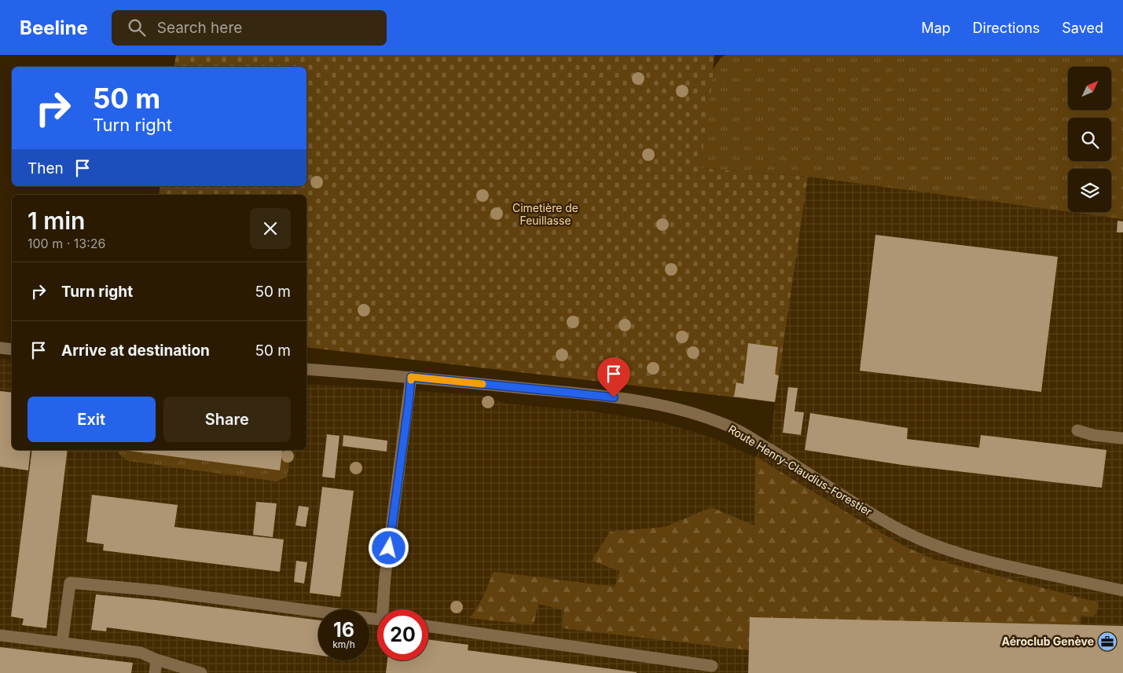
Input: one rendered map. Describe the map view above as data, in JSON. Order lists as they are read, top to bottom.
{
  "streets": {
    "street": ["Route Henry-Claudius-Forestier"]
  },
  "parks": ["Cimetière de Feuillasse"],
  "places": {
    "office": ["Aéroclub Genève"]
  },
  "north": "top right",
  "page": {
    "header": "Beeline",
    "search": "Search here",
    "nav": ["Map", "Directions", "Saved"],
    "turn": ["50 m", "Turn right"],
    "then": "Then",
    "heading": ["1 min", "100 m · 13:26"],
    "list": [
      {
        "name": "Turn right",
        "value": "50 m"
      },
      {
        "name": "Arrive at destination",
        "value": "50 m"
      }
    ],
    "buttons": ["Exit", "Share"],
    "speed": "16 km/h",
    "limit": "20"
  }
}
